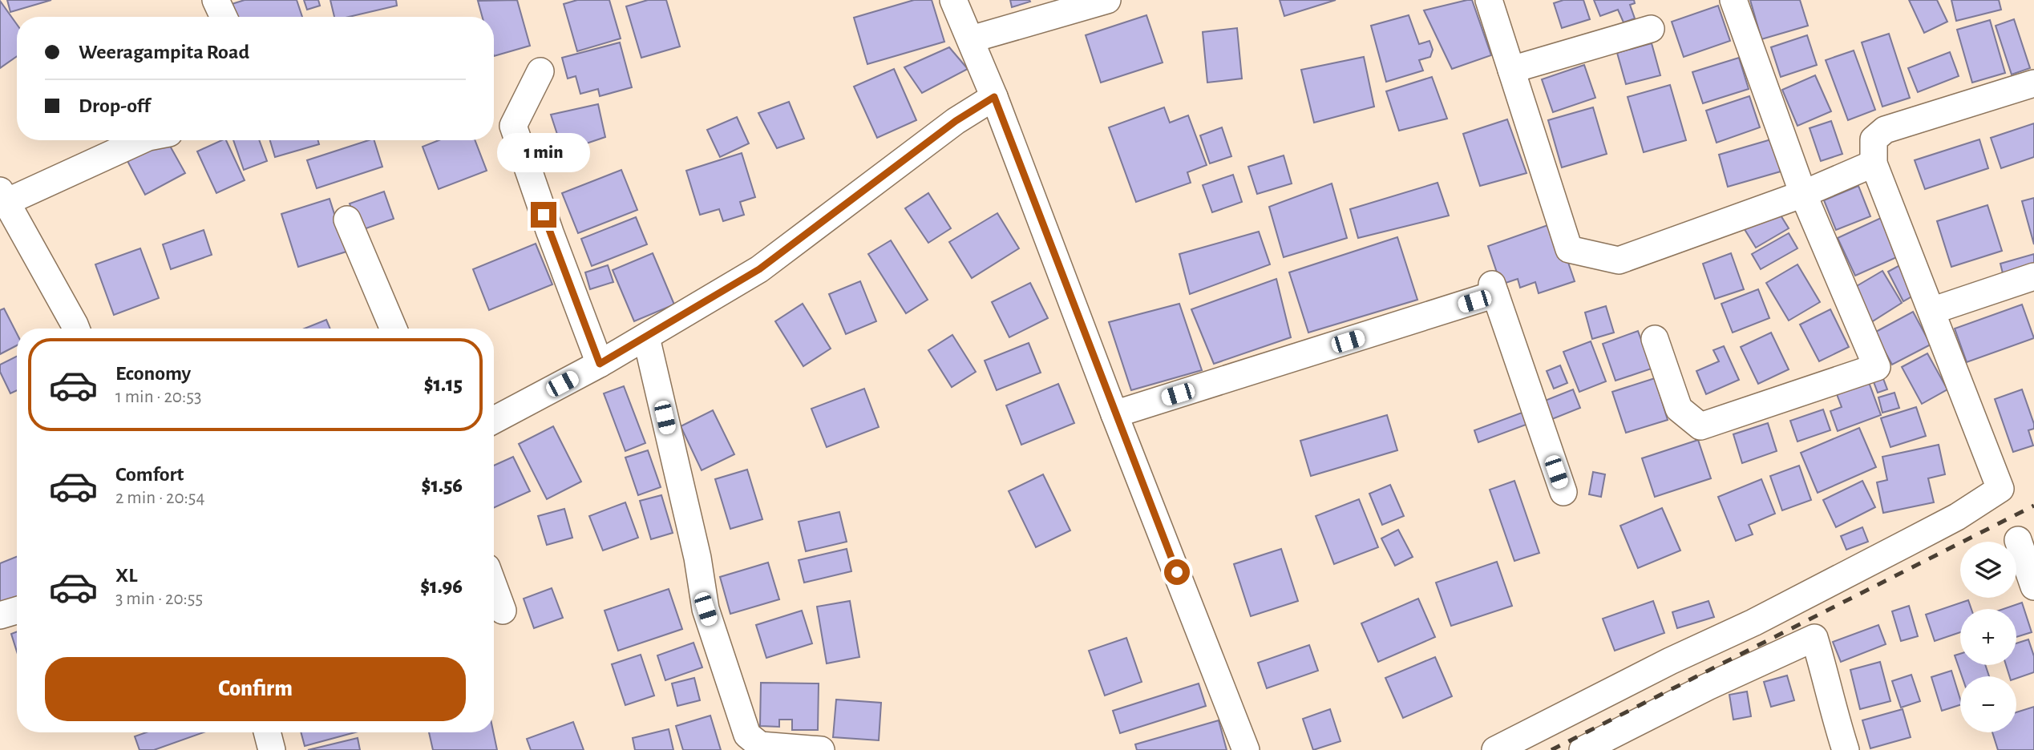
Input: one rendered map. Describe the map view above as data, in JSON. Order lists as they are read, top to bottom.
{
  "page": {
    "banner": ["Weeragampita Road", "Drop-off"],
    "bubble": "1 min",
    "list": [
      {
        "name": "Economy",
        "note": "1 min · 20:53",
        "value": "$1.15"
      },
      {
        "name": "Comfort",
        "note": "2 min · 20:54",
        "value": "$1.56"
      },
      {
        "name": "XL",
        "note": "3 min · 20:55",
        "value": "$1.96"
      }
    ],
    "map_buttons": ["+", "−"],
    "buttons": "Confirm"
  }
}
